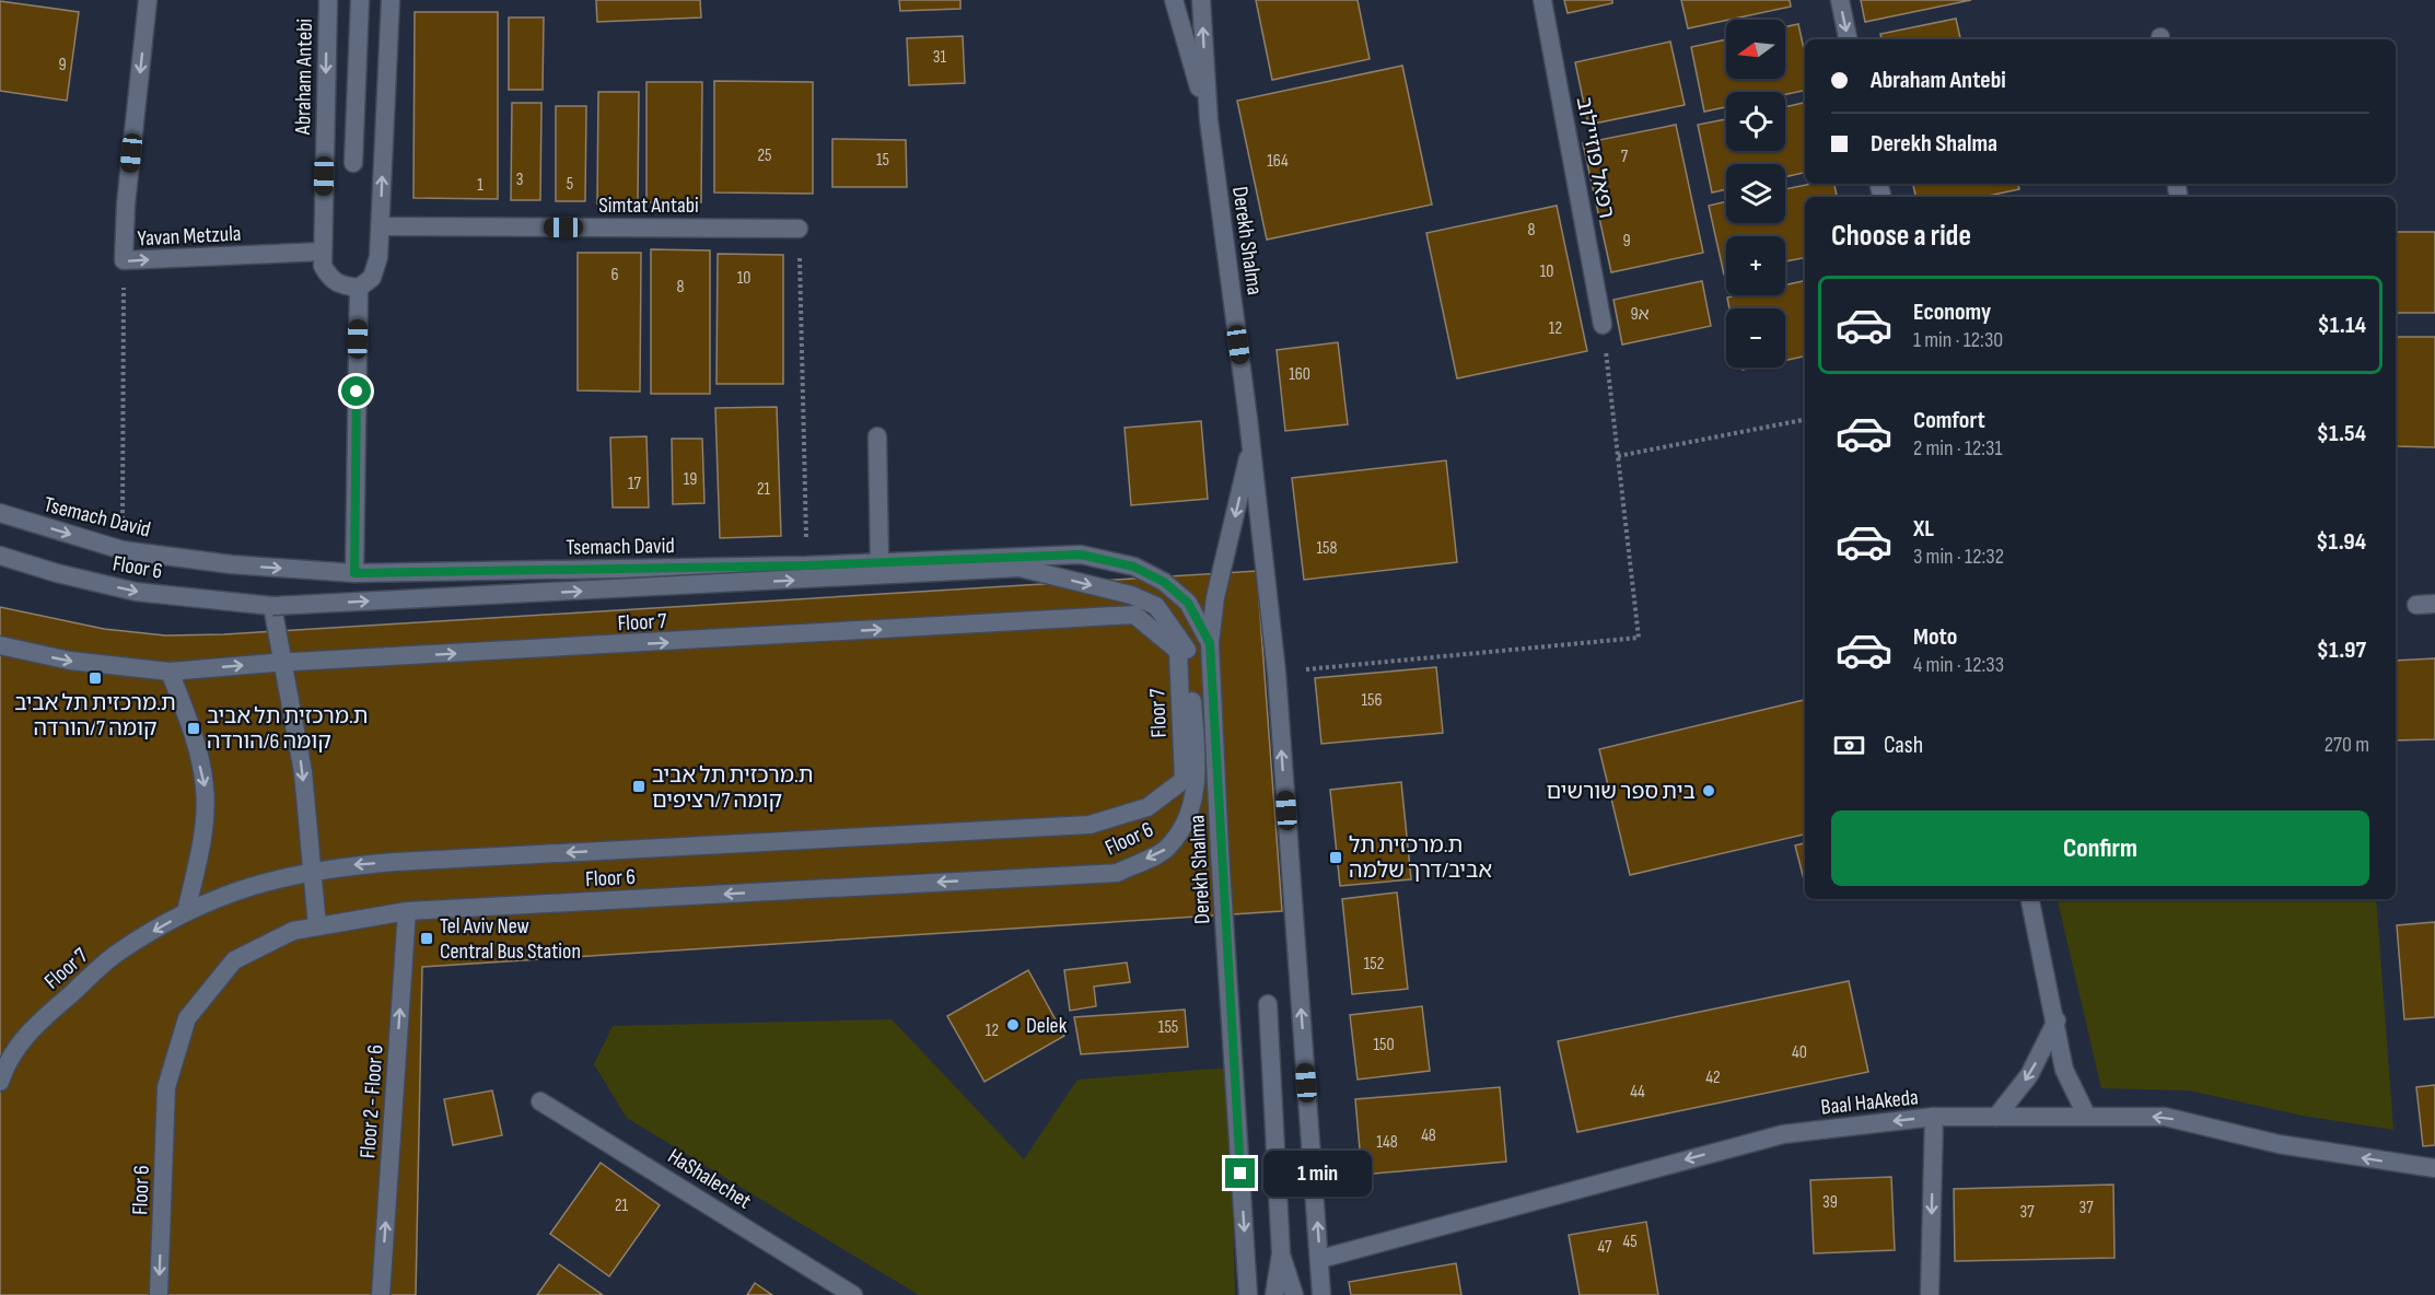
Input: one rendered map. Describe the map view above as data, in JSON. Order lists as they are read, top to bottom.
{
  "streets": {
    "street": [
      "Abraham Antebi",
      "רפאל פוזיילוב",
      "Simtat Antabi",
      "Yavan Metzula",
      "Derekh Shalma",
      "Tsemach David",
      "Floor 6",
      "Floor 7",
      "Floor 2 - Floor 6",
      "Baal HaAkeda",
      "HaShalechet"
    ]
  },
  "crossings": [
    ["Abraham Antebi", "Yavan Metzula"],
    ["Derekh Shalma", "Tsemach David"],
    ["Derekh Shalma", "Baal HaAkeda"],
    ["Floor 6", "Floor 2 - Floor 6"]
  ],
  "one_way": ["Floor 2 - Floor 6", "Baal HaAkeda"],
  "places": {
    "transit": [
      "ת.מרכזית תל אביב קומה 7/הורדה",
      "ת.מרכזית תל אביב קומה 6/הורדה",
      "ת.מרכזית תל אביב קומה 7/רציפים",
      "ת.מרכזית תל אביב/דרך שלמה",
      "Tel Aviv New Central Bus Station"
    ],
    "other": ["בית ספר שורשים", "Delek"]
  },
  "house_numbers": [
    "31",
    "9",
    "25",
    "7",
    "15",
    "164",
    "3",
    "5",
    "1",
    "8",
    "9",
    "10",
    "6",
    "10",
    "8",
    "9א",
    "12",
    "160",
    "19",
    "17",
    "21",
    "158",
    "156",
    "152",
    "155",
    "12",
    "150",
    "40",
    "42",
    "44",
    "48",
    "148",
    "39",
    "21",
    "37",
    "37",
    "45",
    "47"
  ],
  "north": "left",
  "page": {
    "map_buttons": ["+", "−"],
    "banner": ["Abraham Antebi", "Derekh Shalma"],
    "heading": "Choose a ride",
    "list": [
      {
        "name": "Economy",
        "note": "1 min · 12:30",
        "value": "$1.14"
      },
      {
        "name": "Comfort",
        "note": "2 min · 12:31",
        "value": "$1.54"
      },
      {
        "name": "XL",
        "note": "3 min · 12:32",
        "value": "$1.94"
      },
      {
        "name": "Moto",
        "note": "4 min · 12:33",
        "value": "$1.97"
      }
    ],
    "pay": ["Cash", "270 m"],
    "buttons": "Confirm",
    "bubble": "1 min"
  }
}
